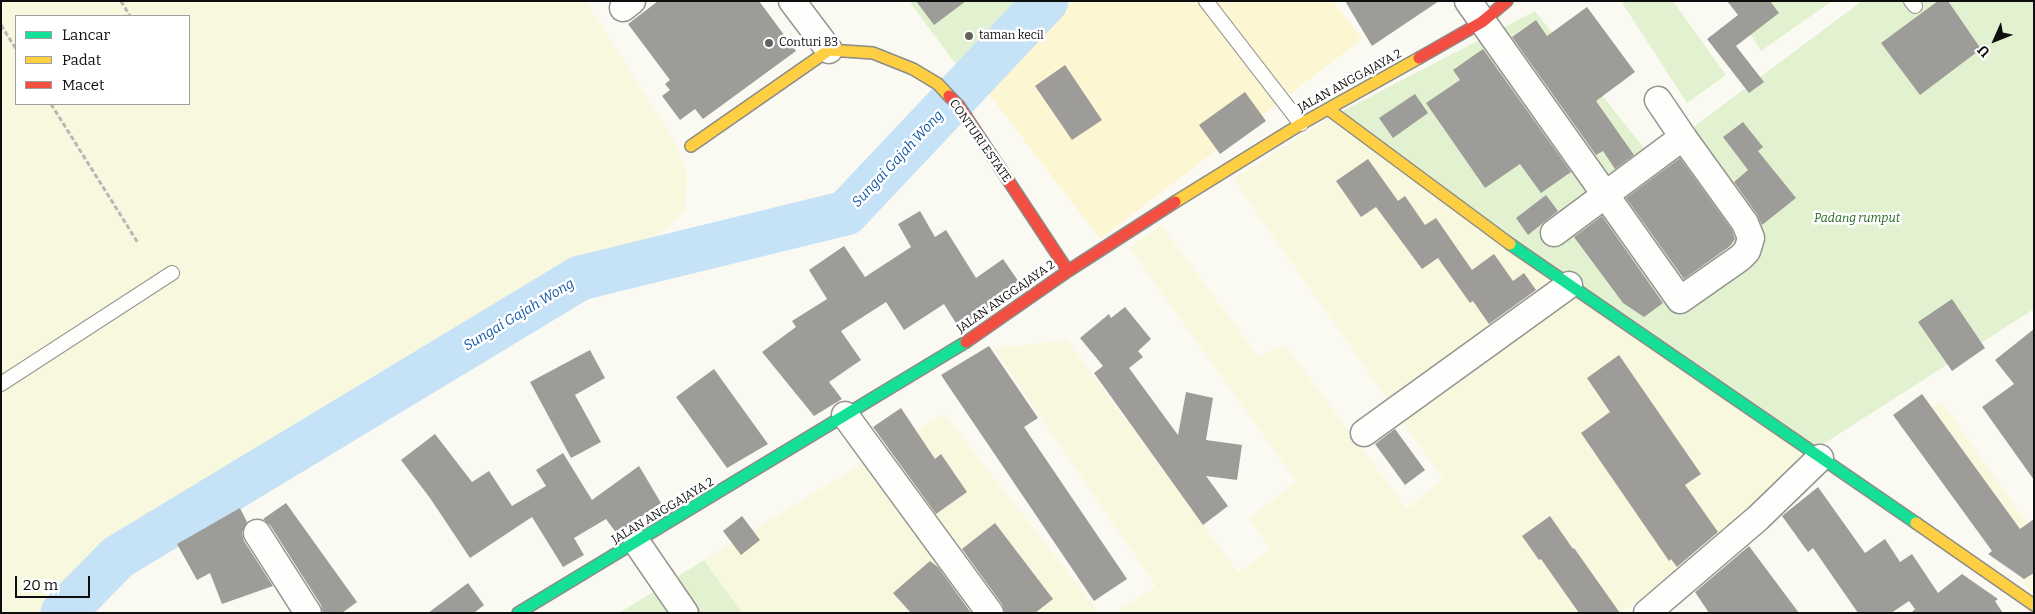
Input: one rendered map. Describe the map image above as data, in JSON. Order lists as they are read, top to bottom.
{
  "streets": {
    "street": ["JALAN ANGGAJAYA 2", "CONTURI ESTATE"]
  },
  "crossings": [
    ["JALAN ANGGAJAYA 2", "CONTURI ESTATE"]
  ],
  "water": ["Sungai Gajah Wong"],
  "parks": ["Padang rumput"],
  "places": ["taman kecil", "Conturi B3"],
  "legend": ["Lancar", "Padat", "Macet"],
  "scale_bar": "20 m",
  "north": "bottom left"
}
